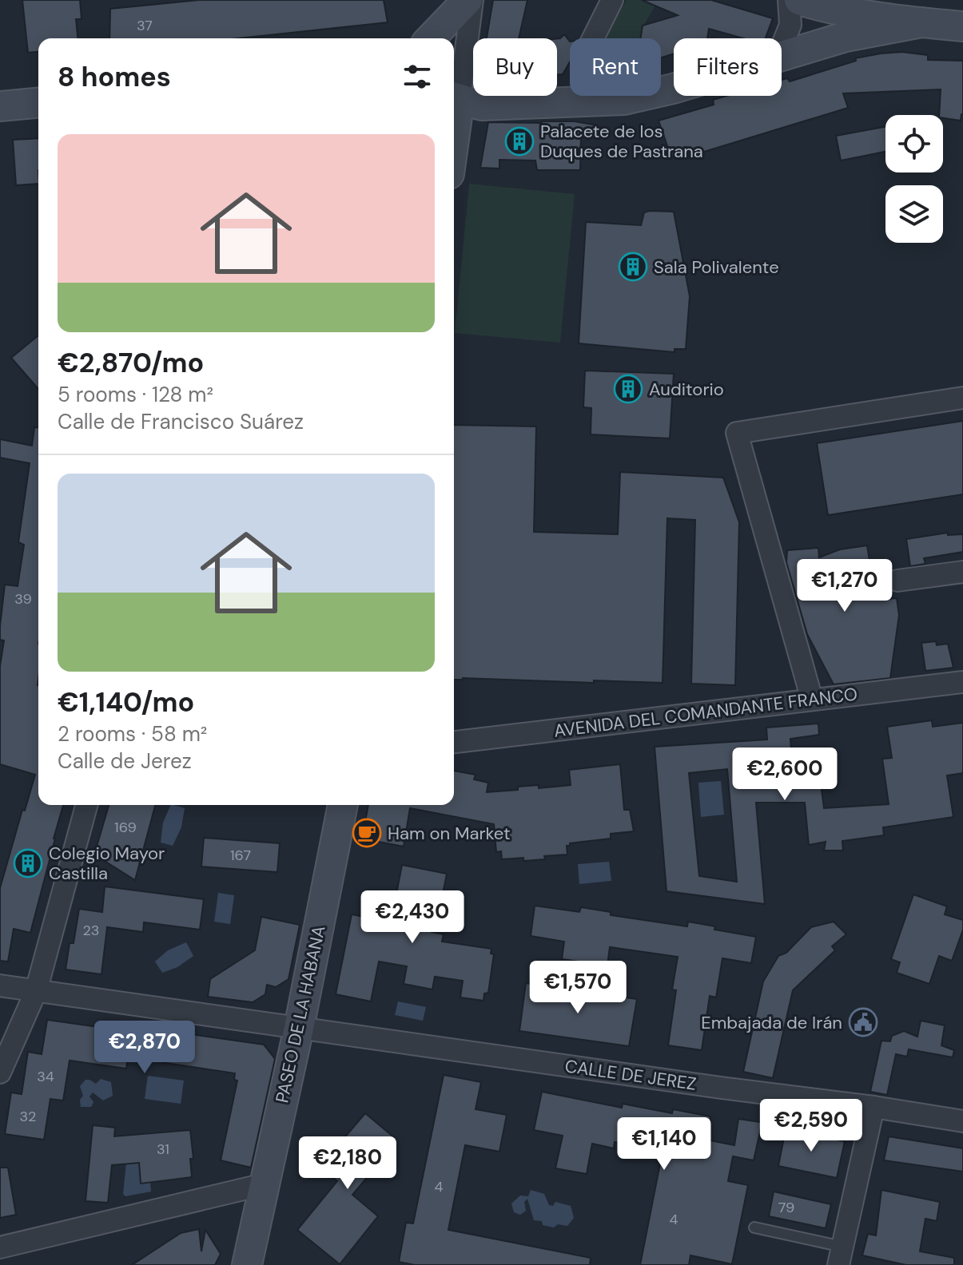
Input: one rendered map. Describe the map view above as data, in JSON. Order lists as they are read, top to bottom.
{
  "streets": {
    "main road": ["PASEO DE LA HABANA"],
    "street": ["AVENIDA DEL COMANDANTE FRANCO", "CALLE DE JEREZ"]
  },
  "crossings": [
    ["PASEO DE LA HABANA", "CALLE DE JEREZ"]
  ],
  "places": {
    "building": [
      "Palacete de los Duques de Pastrana",
      "Sala Polivalente",
      "Auditorio",
      "Colegio Mayor Castilla"
    ],
    "cafe": ["Ham on Market"],
    "public building": ["Embajada de Irán"]
  },
  "house_numbers": [
    "37",
    "39",
    "169",
    "167",
    "23",
    "34",
    "32",
    "31",
    "4",
    "79",
    "4"
  ],
  "page": {
    "chip": ["Buy", "Rent", "Filters"],
    "heading": "8 homes",
    "list": [
      {
        "name": "€2,870/mo",
        "note": "5 rooms · 128 m² · Calle de Francisco Suárez"
      },
      {
        "name": "€1,140/mo",
        "note": "2 rooms · 58 m² · Calle de Jerez"
      }
    ],
    "price": [
      "€1,270",
      "€2,600",
      "€2,430",
      "€1,570",
      "€2,870",
      "€2,590",
      "€1,140",
      "€2,180"
    ]
  }
}
